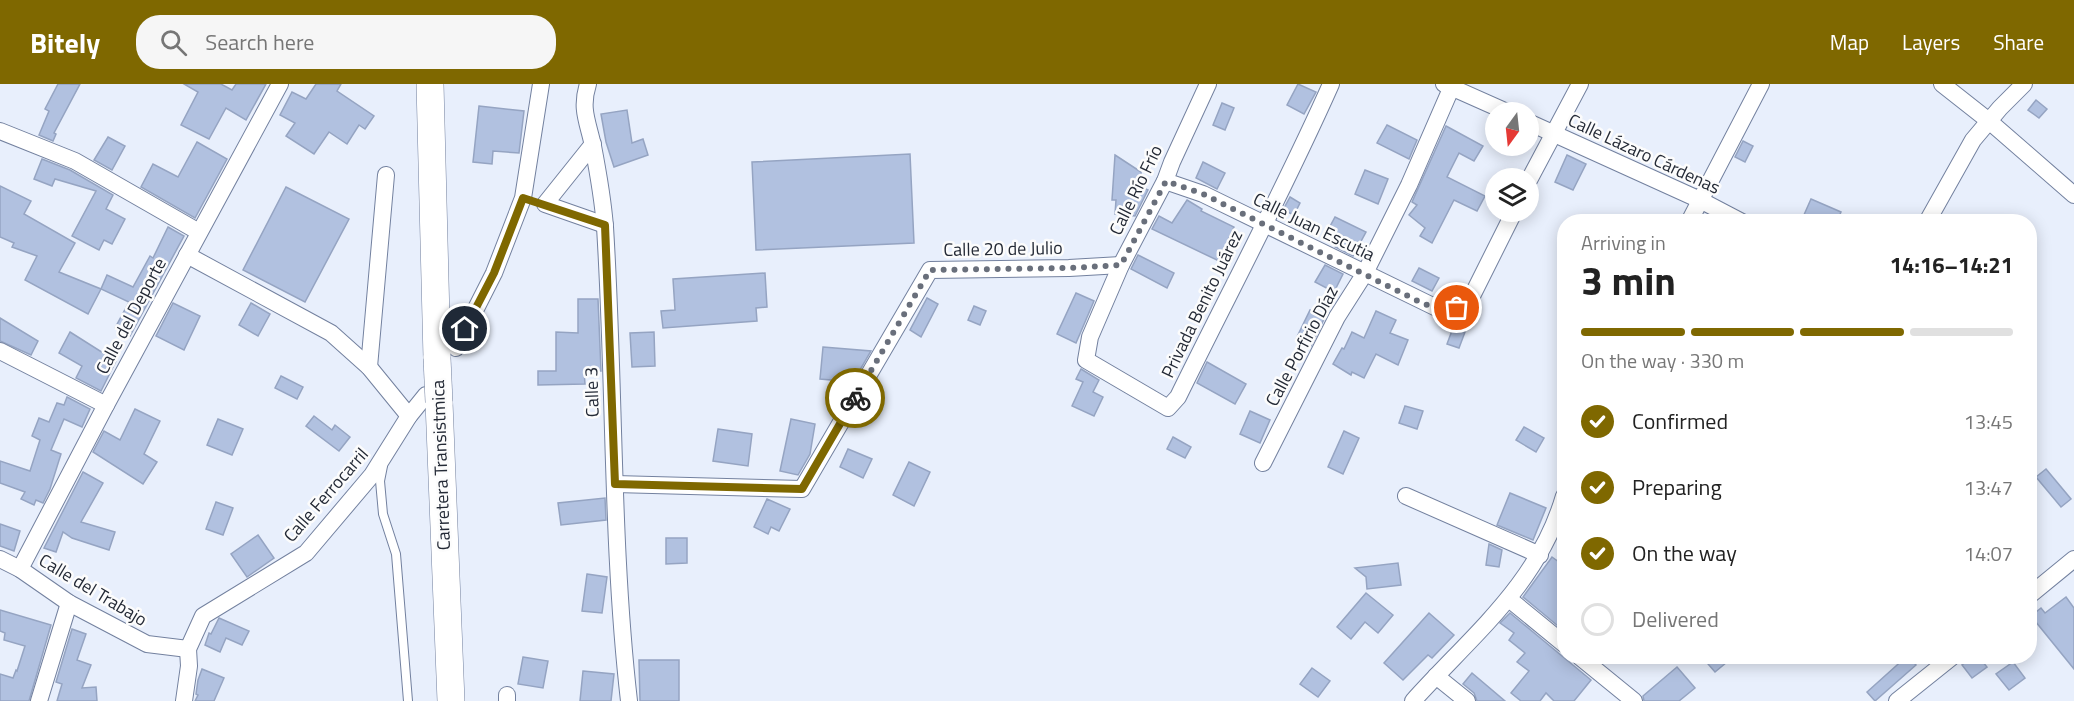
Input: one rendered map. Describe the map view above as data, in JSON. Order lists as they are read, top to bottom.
{
  "streets": {
    "main road": ["Carretera Transistmica"],
    "street": [
      "Calle Lázaro Cárdenas",
      "Calle Río Frío",
      "Calle Juan Escutia",
      "Calle 20 de Julio",
      "Privada Benito Juárez",
      "Calle del Deporte",
      "Calle Porfirio Díaz",
      "Calle 3",
      "Calle Ferrocarril",
      "Calle del Trabajo"
    ]
  },
  "crossings": [
    ["Calle Río Frío", "Calle Juan Escutia"],
    ["Calle Río Frío", "Calle 20 de Julio"],
    ["Calle Río Frío", "Privada Benito Juárez"],
    ["Calle Juan Escutia", "Privada Benito Juárez"],
    ["Calle Juan Escutia", "Calle Porfirio Díaz"],
    ["Calle 20 de Julio", "Calle 3"],
    ["Calle del Deporte", "Calle del Trabajo"],
    ["Carretera Transistmica", "Calle Ferrocarril"],
    ["Calle Ferrocarril", "Calle del Trabajo"]
  ],
  "north": "bottom",
  "page": {
    "header": "Bitely",
    "search": "Search here",
    "nav": ["Map", "Layers", "Share"],
    "heading": ["3 min", "Arriving in", "14:16–14:21"],
    "bar": "On the way · 330 m",
    "list": [
      ["Confirmed", "13:45"],
      ["Preparing", "13:47"],
      ["On the way", "14:07"],
      "Delivered"
    ]
  }
}
